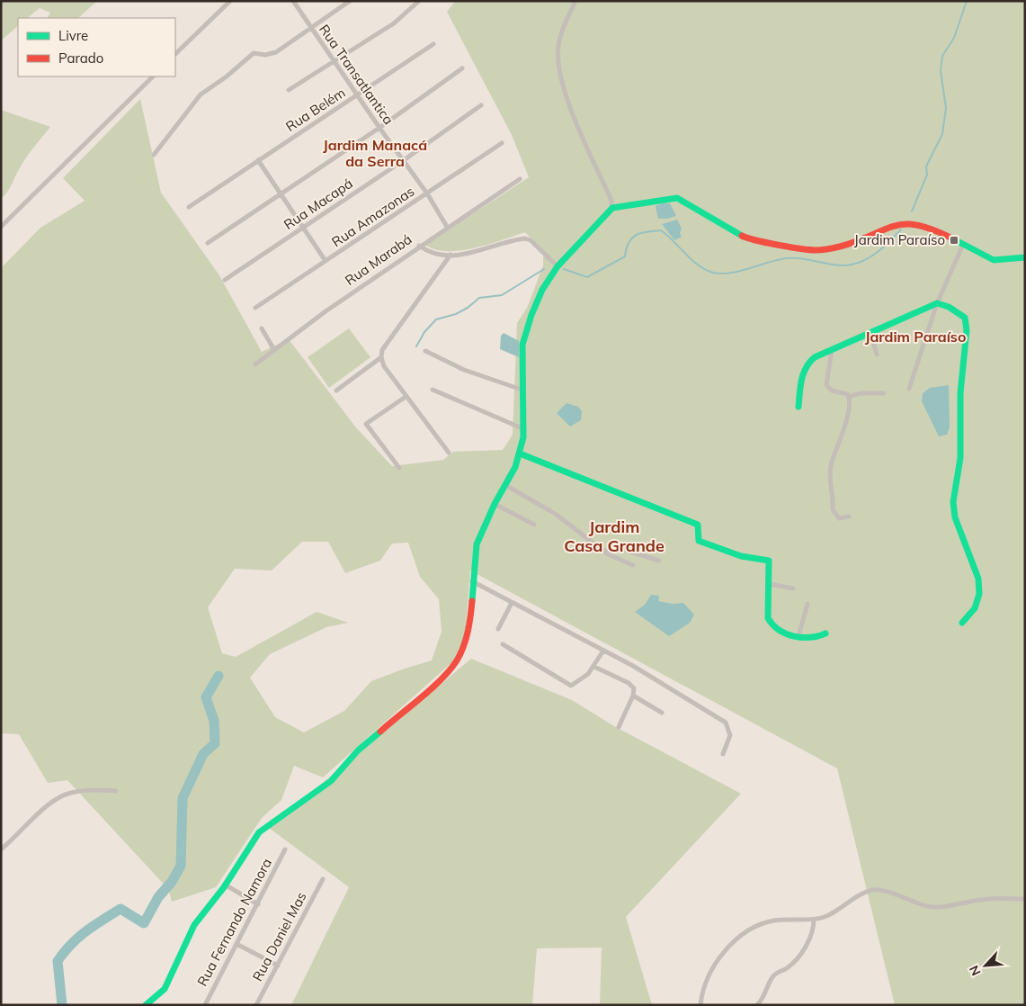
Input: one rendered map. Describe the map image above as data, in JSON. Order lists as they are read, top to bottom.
{
  "streets": {
    "street": [
      "Rua Transatlantica",
      "Rua Belém",
      "Rua Macapá",
      "Rua Amazonas",
      "Rua Marabá",
      "Rua Fernando Namora",
      "Rua Daniel Mas"
    ]
  },
  "crossings": [
    ["Rua Transatlantica", "Rua Belém"],
    ["Rua Transatlantica", "Rua Macapá"],
    ["Rua Transatlantica", "Rua Amazonas"],
    ["Rua Transatlantica", "Rua Marabá"]
  ],
  "districts": ["Jardim Manacá da Serra", "Jardim Paraíso", "Jardim Casa Grande"],
  "places": {
    "transit": ["Jardim Paraíso"]
  },
  "legend": ["Livre", "Parado"],
  "north": "bottom left"
}
